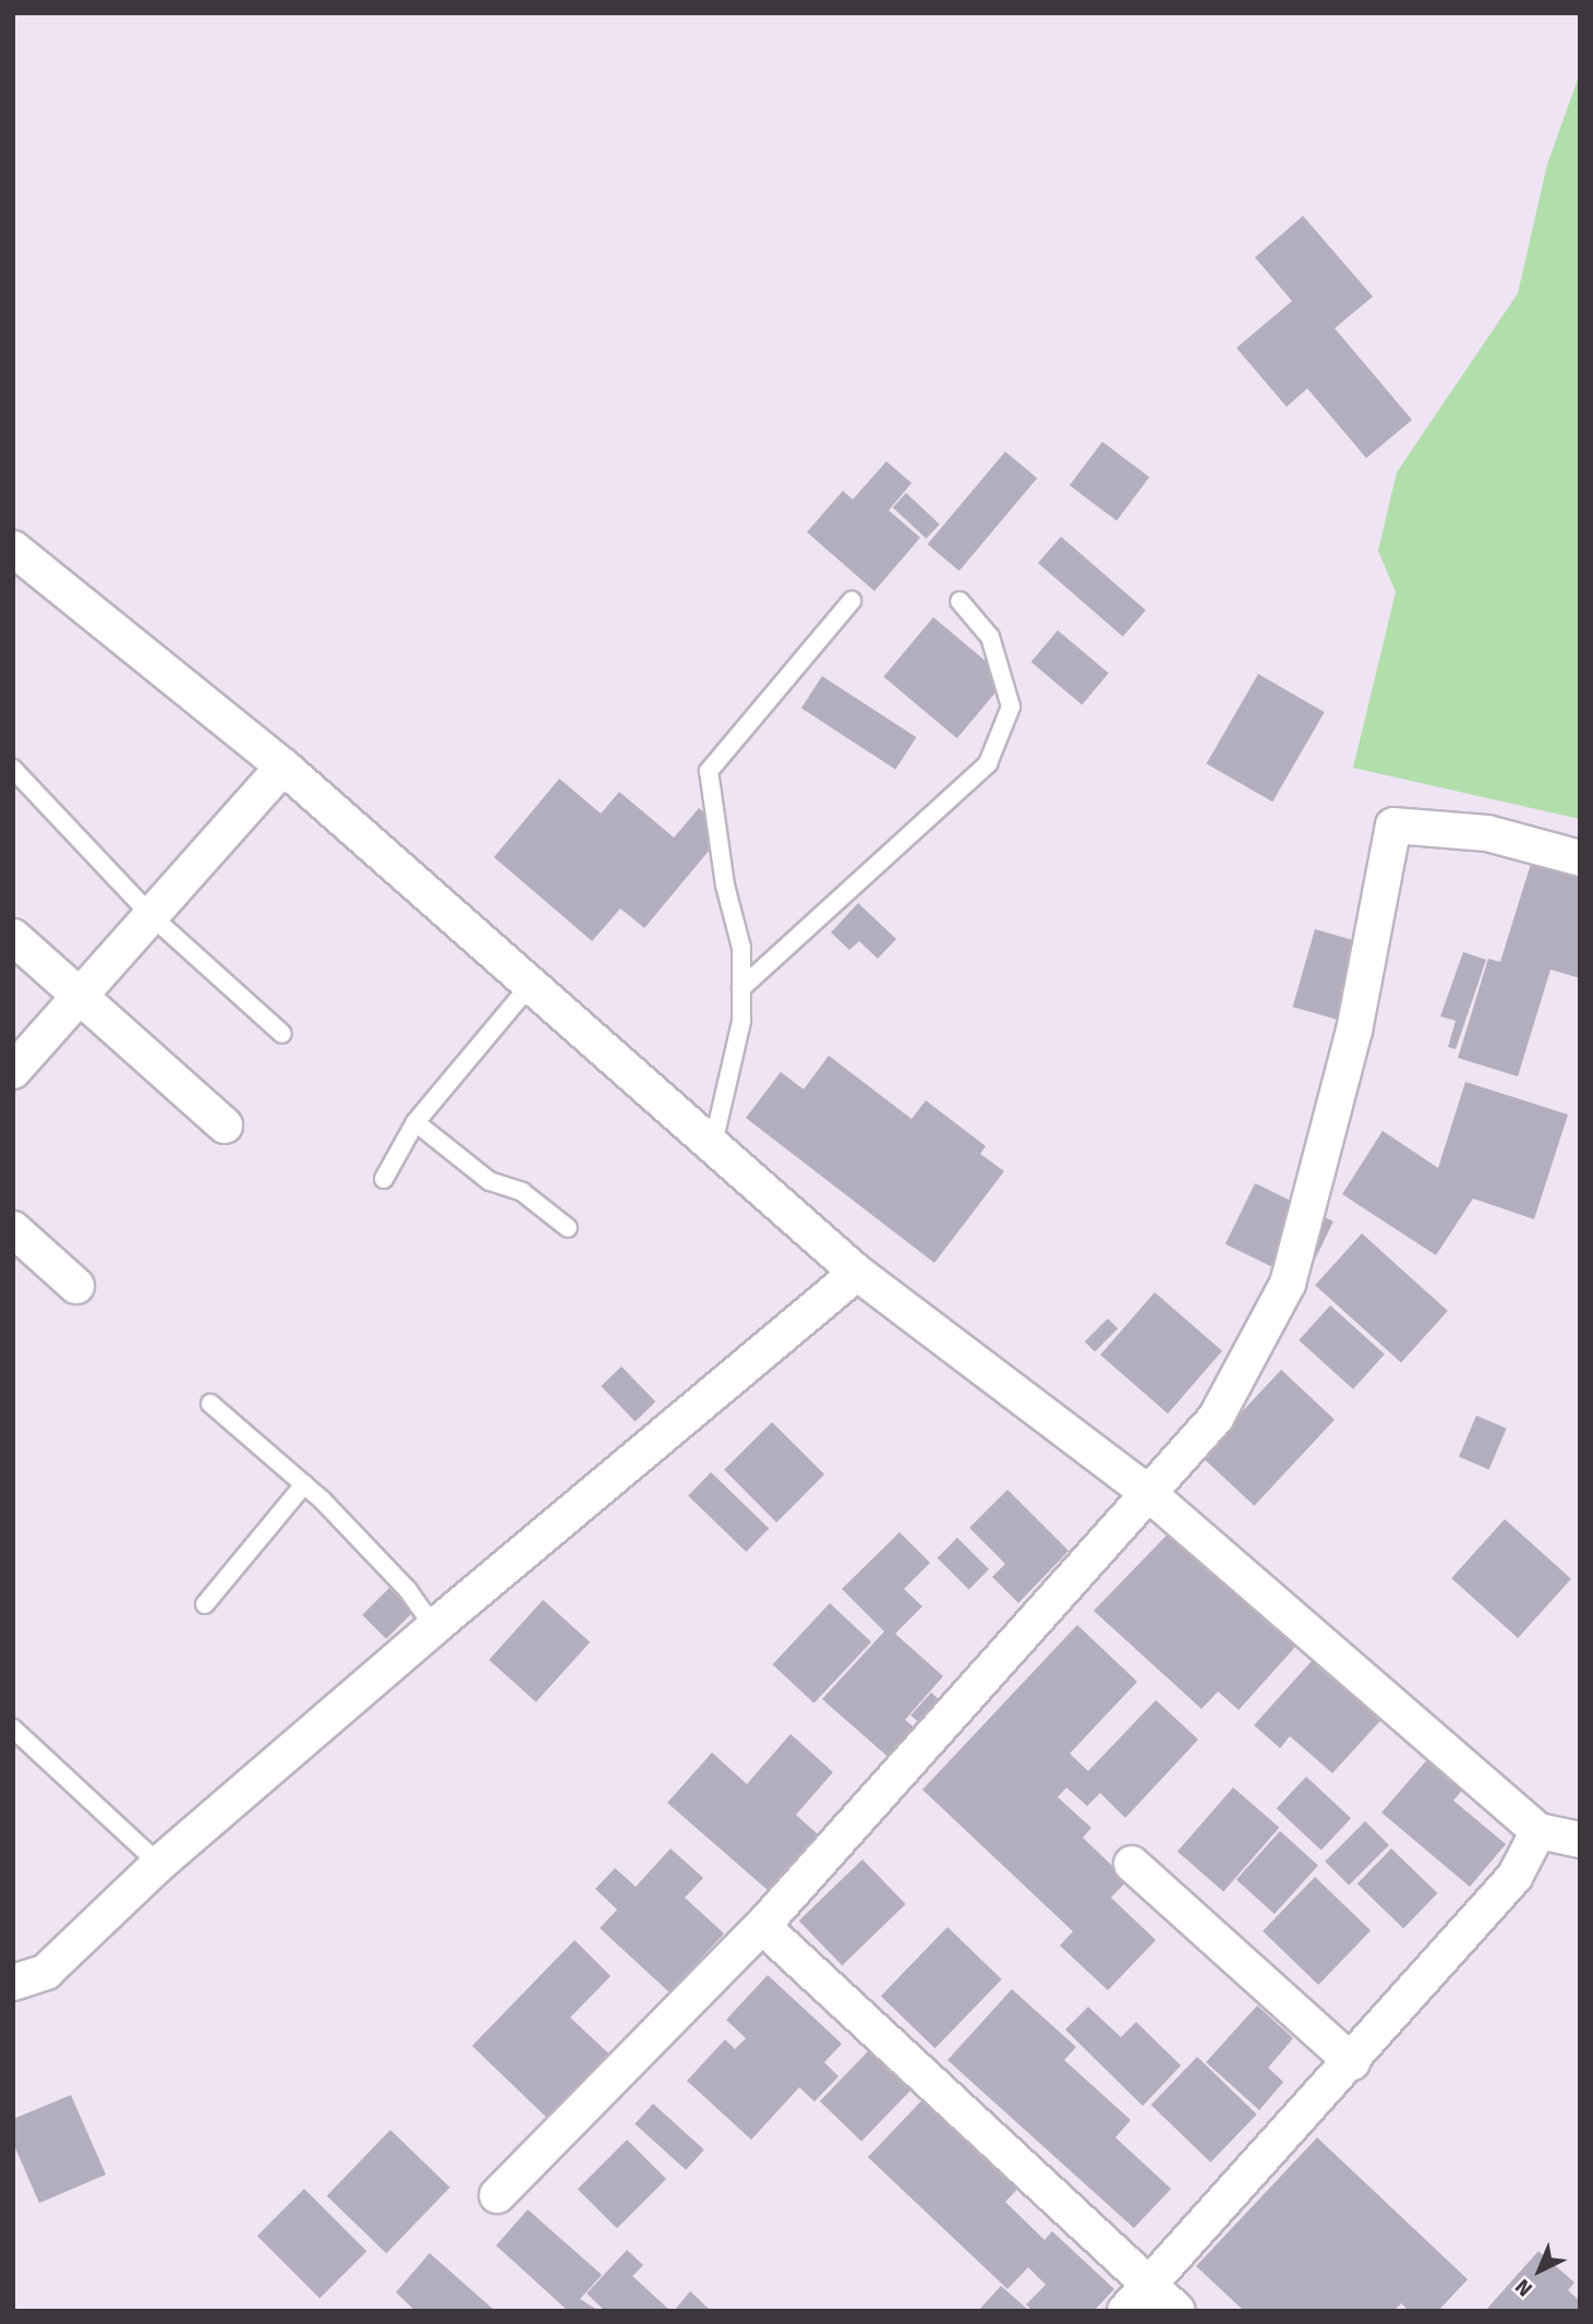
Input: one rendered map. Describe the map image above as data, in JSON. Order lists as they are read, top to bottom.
{
  "north": "bottom left"
}
